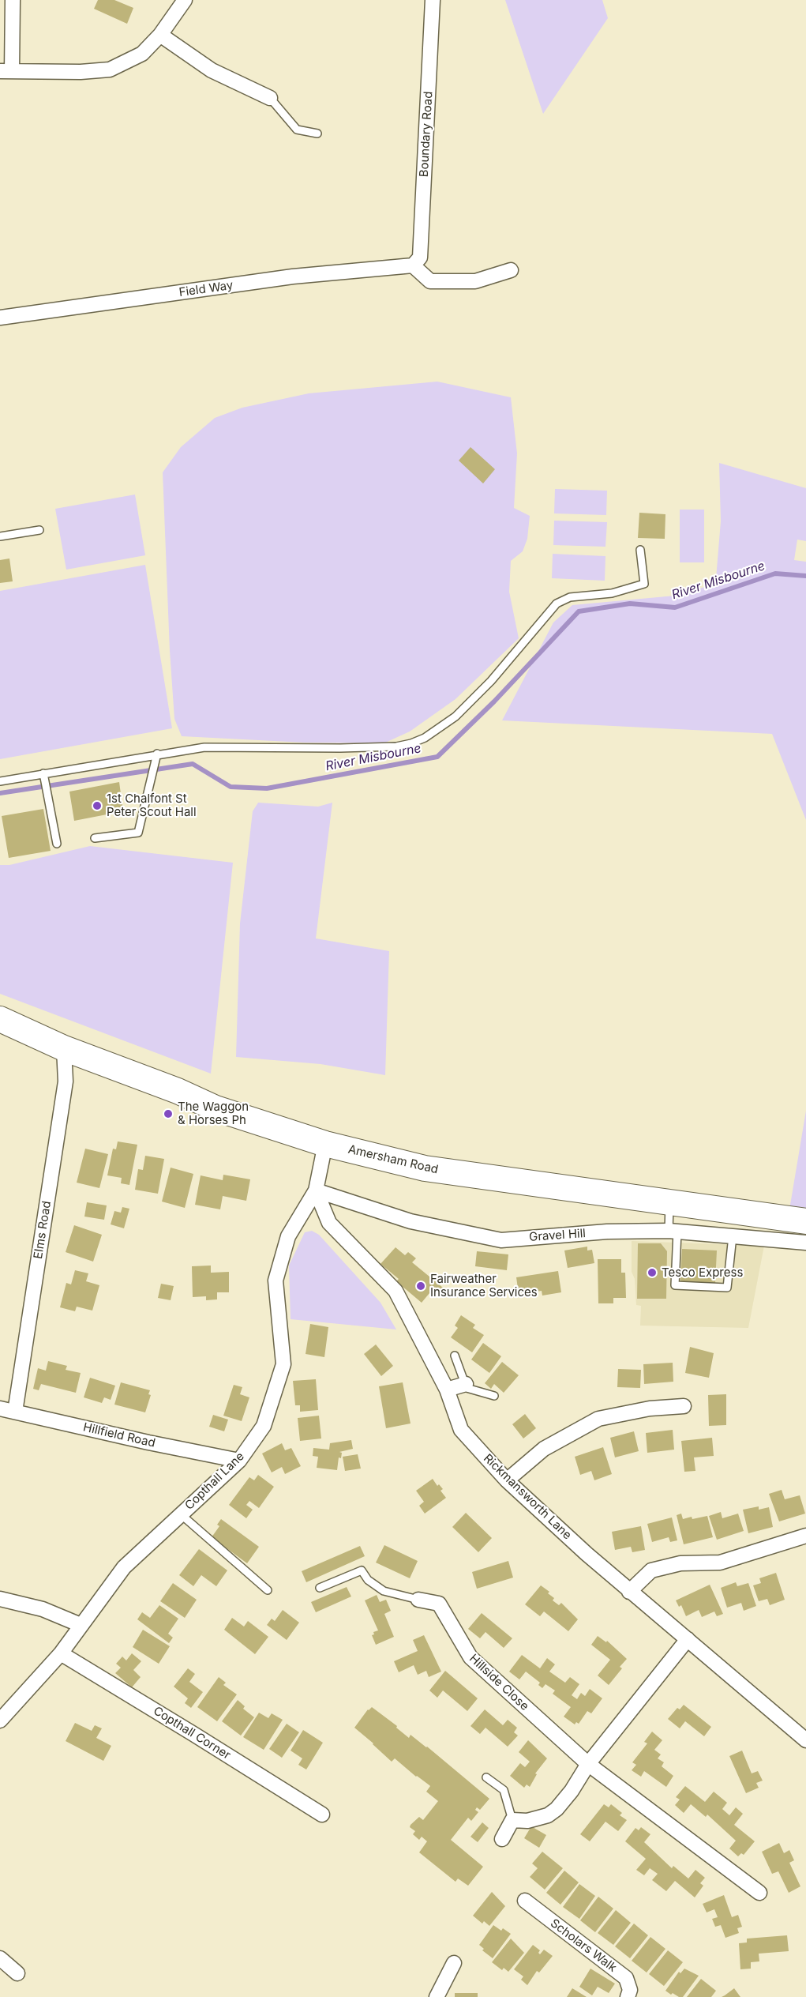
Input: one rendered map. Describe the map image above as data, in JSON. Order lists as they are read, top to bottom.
{
  "streets": {
    "highway": ["Amersham Road"],
    "street": [
      "Boundary Road",
      "Field Way",
      "Elms Road",
      "Gravel Hill",
      "Hillfield Road",
      "Copthall Lane",
      "Rickmansworth Lane",
      "Hillside Close",
      "Copthall Corner",
      "Scholars Walk"
    ]
  },
  "crossings": [
    ["Boundary Road", "Field Way"],
    ["Amersham Road", "Elms Road"],
    ["Elms Road", "Hillfield Road"],
    ["Gravel Hill", "Copthall Lane"],
    ["Gravel Hill", "Rickmansworth Lane"],
    ["Hillfield Road", "Copthall Lane"],
    ["Copthall Lane", "Rickmansworth Lane"],
    ["Copthall Lane", "Copthall Corner"]
  ],
  "water": ["River Misbourne"],
  "places": [
    "1st Chalfont St Peter Scout Hall",
    "The Waggon & Horses Ph",
    "Tesco Express",
    "Fairweather Insurance Services"
  ]
}
